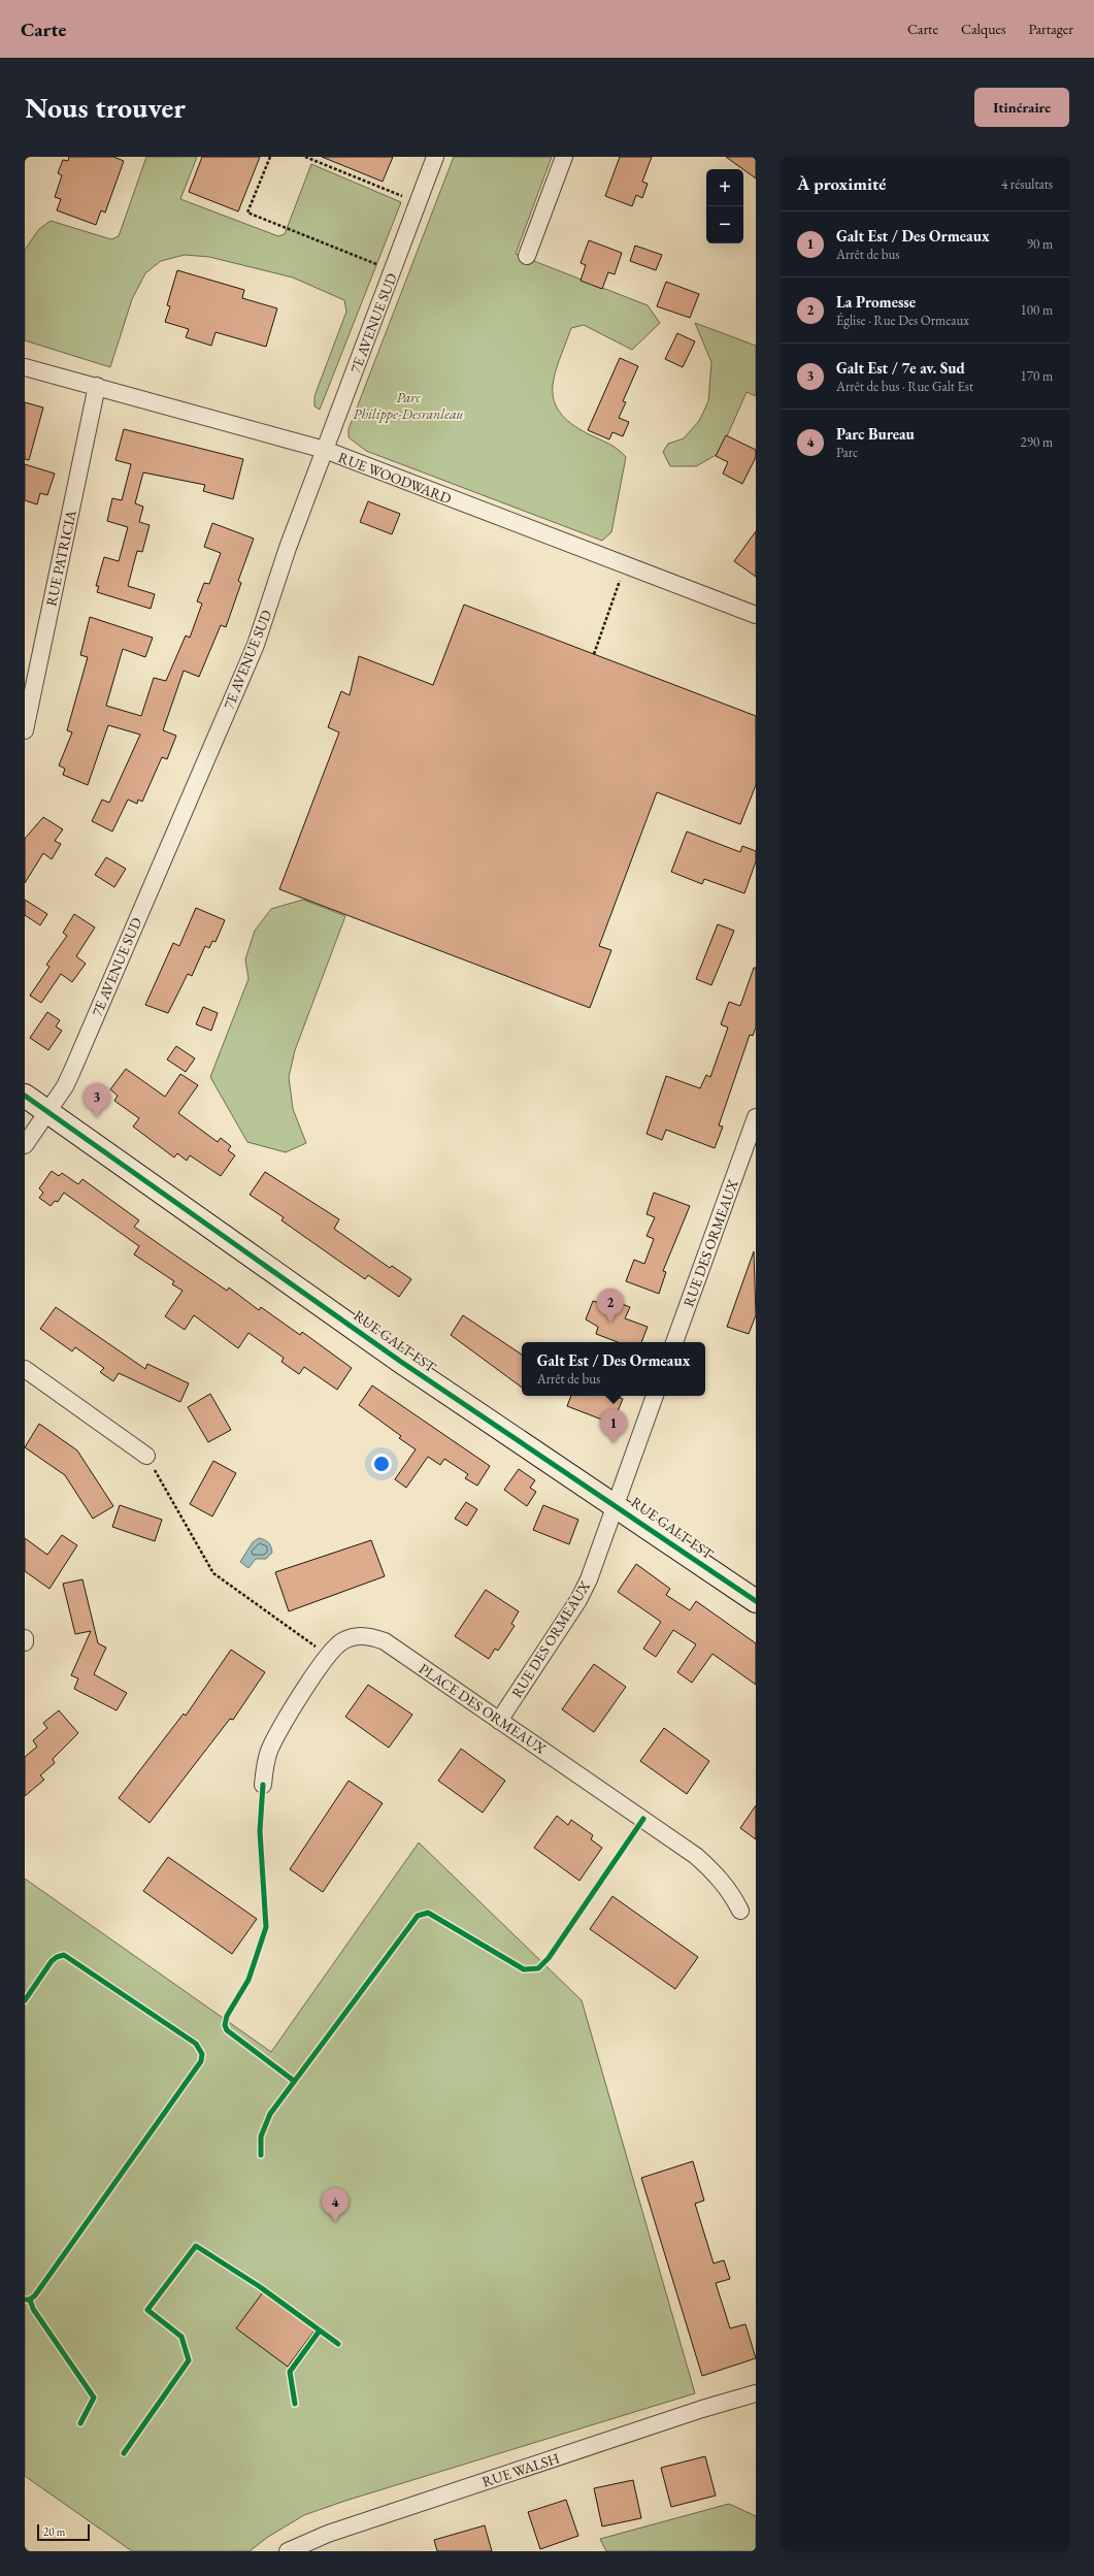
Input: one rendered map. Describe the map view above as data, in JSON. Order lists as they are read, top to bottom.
{
  "streets": {
    "main road": ["RUE GALT EST"],
    "street": [
      "7E AVENUE SUD",
      "RUE WOODWARD",
      "RUE PATRICIA",
      "RUE DES ORMEAUX",
      "PLACE DES ORMEAUX",
      "RUE WALSH"
    ]
  },
  "crossings": [
    ["7E AVENUE SUD", "RUE WOODWARD"],
    ["7E AVENUE SUD", "RUE GALT EST"],
    ["RUE WOODWARD", "RUE PATRICIA"],
    ["RUE DES ORMEAUX", "RUE GALT EST"],
    ["RUE DES ORMEAUX", "PLACE DES ORMEAUX"]
  ],
  "parks": ["Parc Philippe-Desranleau"],
  "scale_bar": "20 m",
  "page": {
    "header": "Carte",
    "nav": ["Carte", "Calques", "Partager"],
    "buttons": "Itinéraire",
    "title": "Nous trouver",
    "heading": ["À proximité", "4 résultats"],
    "map_buttons": ["+", "−"],
    "list": [
      {
        "mark": "1",
        "name": "Galt Est / Des Ormeaux",
        "note": "Arrêt de bus",
        "value": "90 m"
      },
      {
        "mark": "2",
        "name": "La Promesse",
        "note": "Église · Rue Des Ormeaux",
        "value": "100 m"
      },
      {
        "mark": "3",
        "name": "Galt Est / 7e av. Sud",
        "note": "Arrêt de bus · Rue Galt Est",
        "value": "170 m"
      },
      {
        "mark": "4",
        "name": "Parc Bureau",
        "note": "Parc",
        "value": "290 m"
      }
    ],
    "pins": [
      "3",
      "2",
      "1",
      "4"
    ],
    "popup": ["Galt Est / Des Ormeaux", "Arrêt de bus"],
    "scale": "20 m"
  }
}
